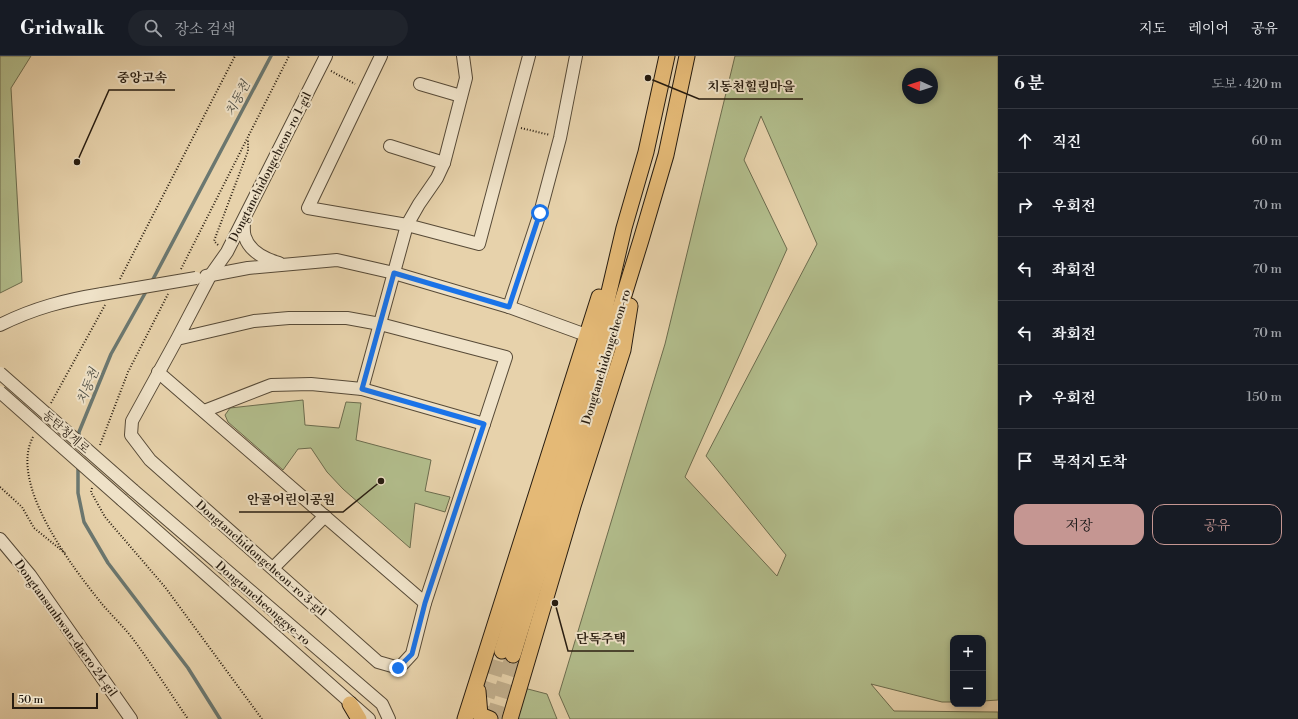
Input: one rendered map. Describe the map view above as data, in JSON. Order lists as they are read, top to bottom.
{
  "streets": {
    "main road": ["Dongtanchidongcheon-ro"],
    "street": [
      "Dongtanchidongcheon-ro 1-gil",
      "동탄청계로",
      "Dongtanchidongcheon-ro 3-gil",
      "Dongtancheonggye-ro",
      "Dongtansunhwan-daero 24-gil"
    ]
  },
  "crossings": [
    ["Dongtanchidongcheon-ro 1-gil", "Dongtanchidongcheon-ro 3-gil"],
    ["동탄청계로", "Dongtancheonggye-ro"]
  ],
  "water": ["치동천"],
  "places": [
    "치동천힐링마을",
    "중앙고속",
    "안골어린이공원",
    "단독주택"
  ],
  "scale_bar": "50 m",
  "north": "left",
  "page": {
    "header": "Gridwalk",
    "search": "장소 검색",
    "nav": ["지도", "레이어", "공유"],
    "heading": ["6 분", "도보 · 420 m"],
    "list": [
      ["직진", "60 m"],
      ["우회전", "70 m"],
      ["좌회전", "70 m"],
      ["좌회전", "70 m"],
      ["우회전", "150 m"],
      "목적지 도착"
    ],
    "buttons": ["저장", "공유"],
    "map_buttons": ["+", "−"],
    "scale": "50 m"
  }
}
